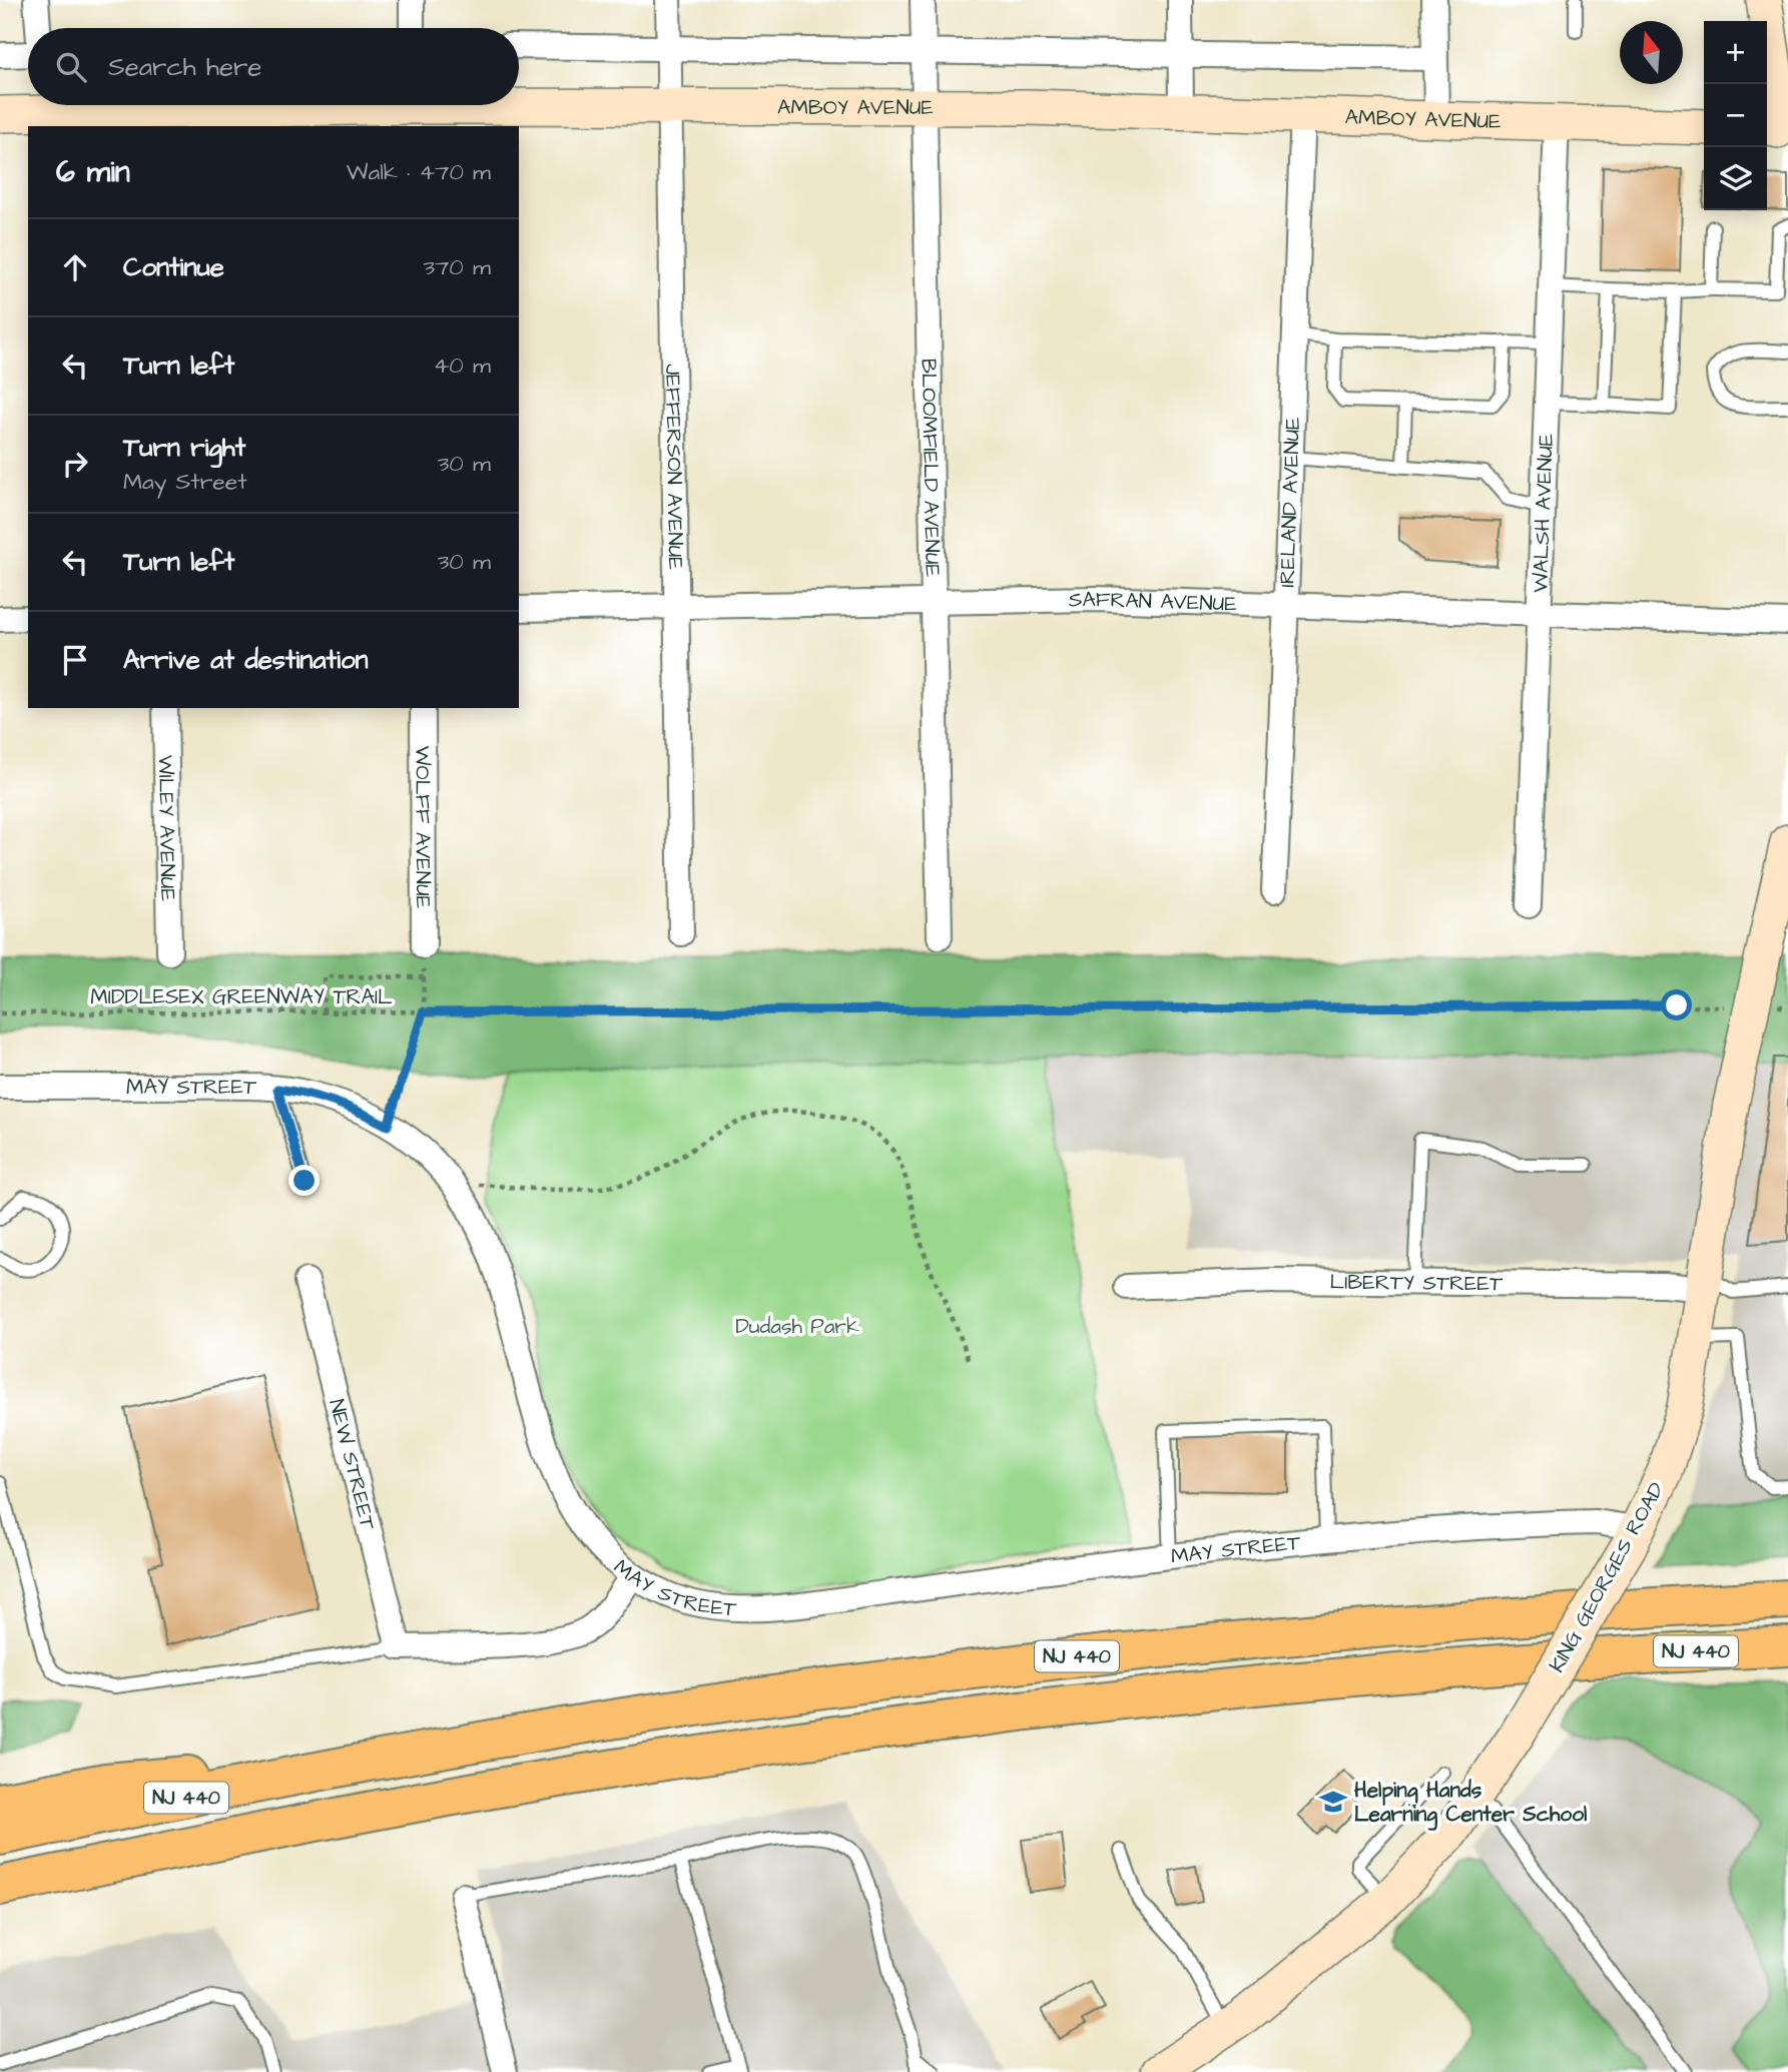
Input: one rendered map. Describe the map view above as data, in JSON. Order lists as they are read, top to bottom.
{
  "streets": {
    "highway": ["NJ 440"],
    "street": [
      "AMBOY AVENUE",
      "JEFFERSON AVENUE",
      "BLOOMFIELD AVENUE",
      "IRELAND AVENUE",
      "WALSH AVENUE",
      "SAFRAN AVENUE",
      "WOLFF AVENUE",
      "WILEY AVENUE",
      "MAY STREET",
      "LIBERTY STREET",
      "NEW STREET",
      "KING GEORGES ROAD"
    ],
    "path": ["MIDDLESEX GREENWAY TRAIL"]
  },
  "crossings": [
    ["AMBOY AVENUE", "JEFFERSON AVENUE"],
    ["AMBOY AVENUE", "BLOOMFIELD AVENUE"],
    ["AMBOY AVENUE", "IRELAND AVENUE"],
    ["AMBOY AVENUE", "WALSH AVENUE"],
    ["JEFFERSON AVENUE", "SAFRAN AVENUE"],
    ["BLOOMFIELD AVENUE", "SAFRAN AVENUE"],
    ["IRELAND AVENUE", "SAFRAN AVENUE"],
    ["WALSH AVENUE", "SAFRAN AVENUE"],
    ["MAY STREET", "KING GEORGES ROAD"],
    ["LIBERTY STREET", "KING GEORGES ROAD"]
  ],
  "parks": ["Dudash Park"],
  "places": {
    "school or university": ["Helping Hands Learning Center School"]
  },
  "north": "top",
  "page": {
    "map_buttons": ["+", "−"],
    "search": "Search here",
    "heading": ["6 min", "Walk · 470 m"],
    "list": [
      ["Continue", "370 m"],
      ["Turn left", "40 m"],
      ["Turn right", "May Street", "30 m"],
      ["Turn left", "30 m"],
      "Arrive at destination"
    ]
  }
}
